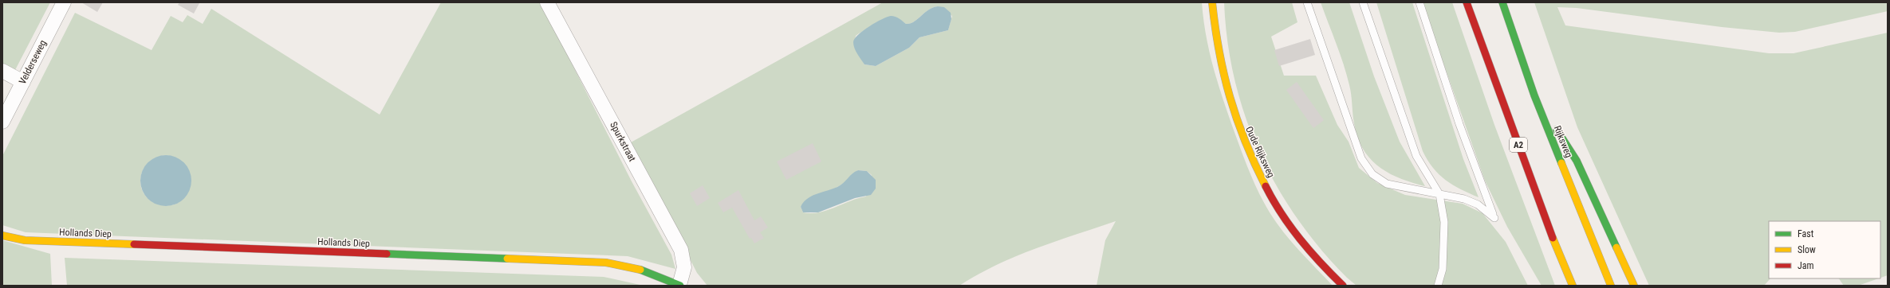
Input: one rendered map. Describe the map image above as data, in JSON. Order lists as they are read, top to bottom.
{
  "streets": {
    "main road": [
      "Rijksweg",
      "A2",
      "Oude Rijksweg",
      "Hollands Diep"
    ],
    "street": ["Velderseweg", "Spurkstraat"]
  },
  "crossings": [
    ["Spurkstraat", "Hollands Diep"]
  ],
  "legend": ["Fast", "Slow", "Jam"]
}
